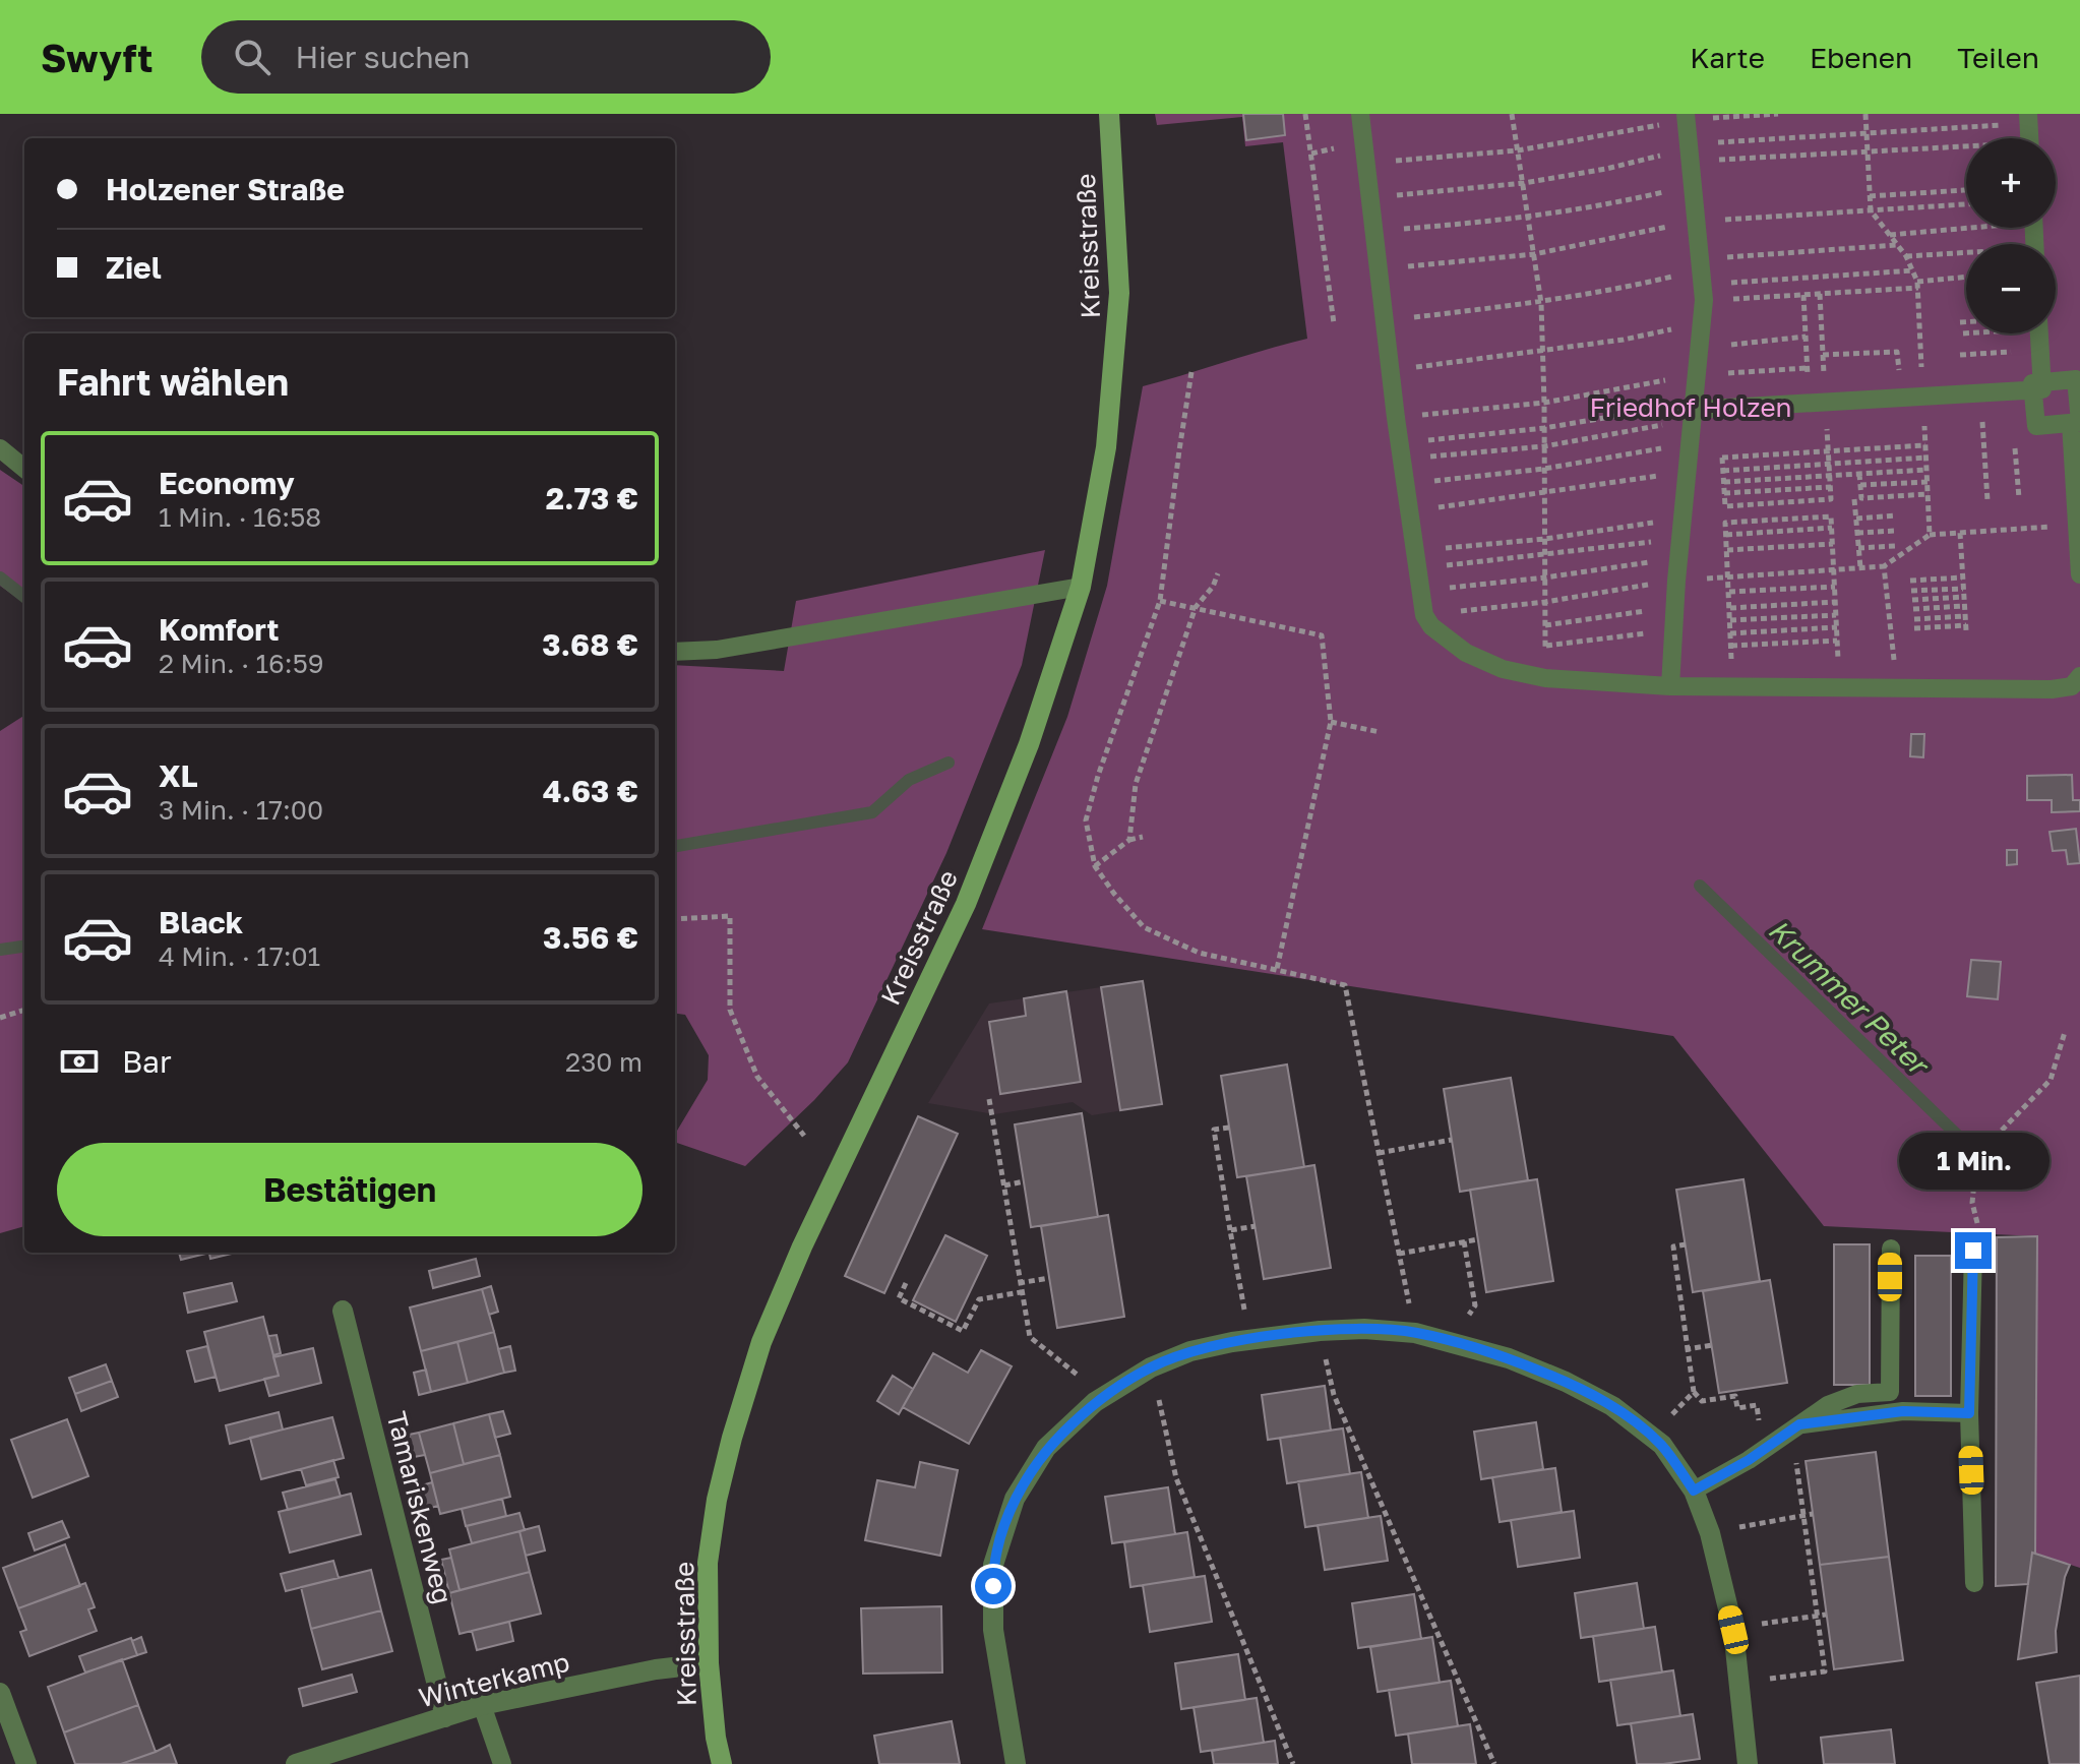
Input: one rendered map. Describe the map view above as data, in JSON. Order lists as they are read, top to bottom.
{
  "streets": {
    "main road": ["Kreisstraße"],
    "street": ["Tamariskenweg", "Winterkamp"]
  },
  "crossings": [
    ["Kreisstraße", "Winterkamp"],
    ["Tamariskenweg", "Winterkamp"]
  ],
  "water": ["Krummer Peter"],
  "parks": ["Friedhof Holzen"],
  "page": {
    "header": "Swyft",
    "search": "Hier suchen",
    "nav": ["Karte", "Ebenen", "Teilen"],
    "map_buttons": ["+", "−"],
    "banner": ["Holzener Straße", "Ziel"],
    "heading": "Fahrt wählen",
    "list": [
      {
        "name": "Economy",
        "note": "1 Min. · 16:58",
        "value": "2.73 €"
      },
      {
        "name": "Komfort",
        "note": "2 Min. · 16:59",
        "value": "3.68 €"
      },
      {
        "name": "XL",
        "note": "3 Min. · 17:00",
        "value": "4.63 €"
      },
      {
        "name": "Black",
        "note": "4 Min. · 17:01",
        "value": "3.56 €"
      }
    ],
    "pay": ["Bar", "230 m"],
    "buttons": "Bestätigen",
    "bubble": "1 Min."
  }
}
